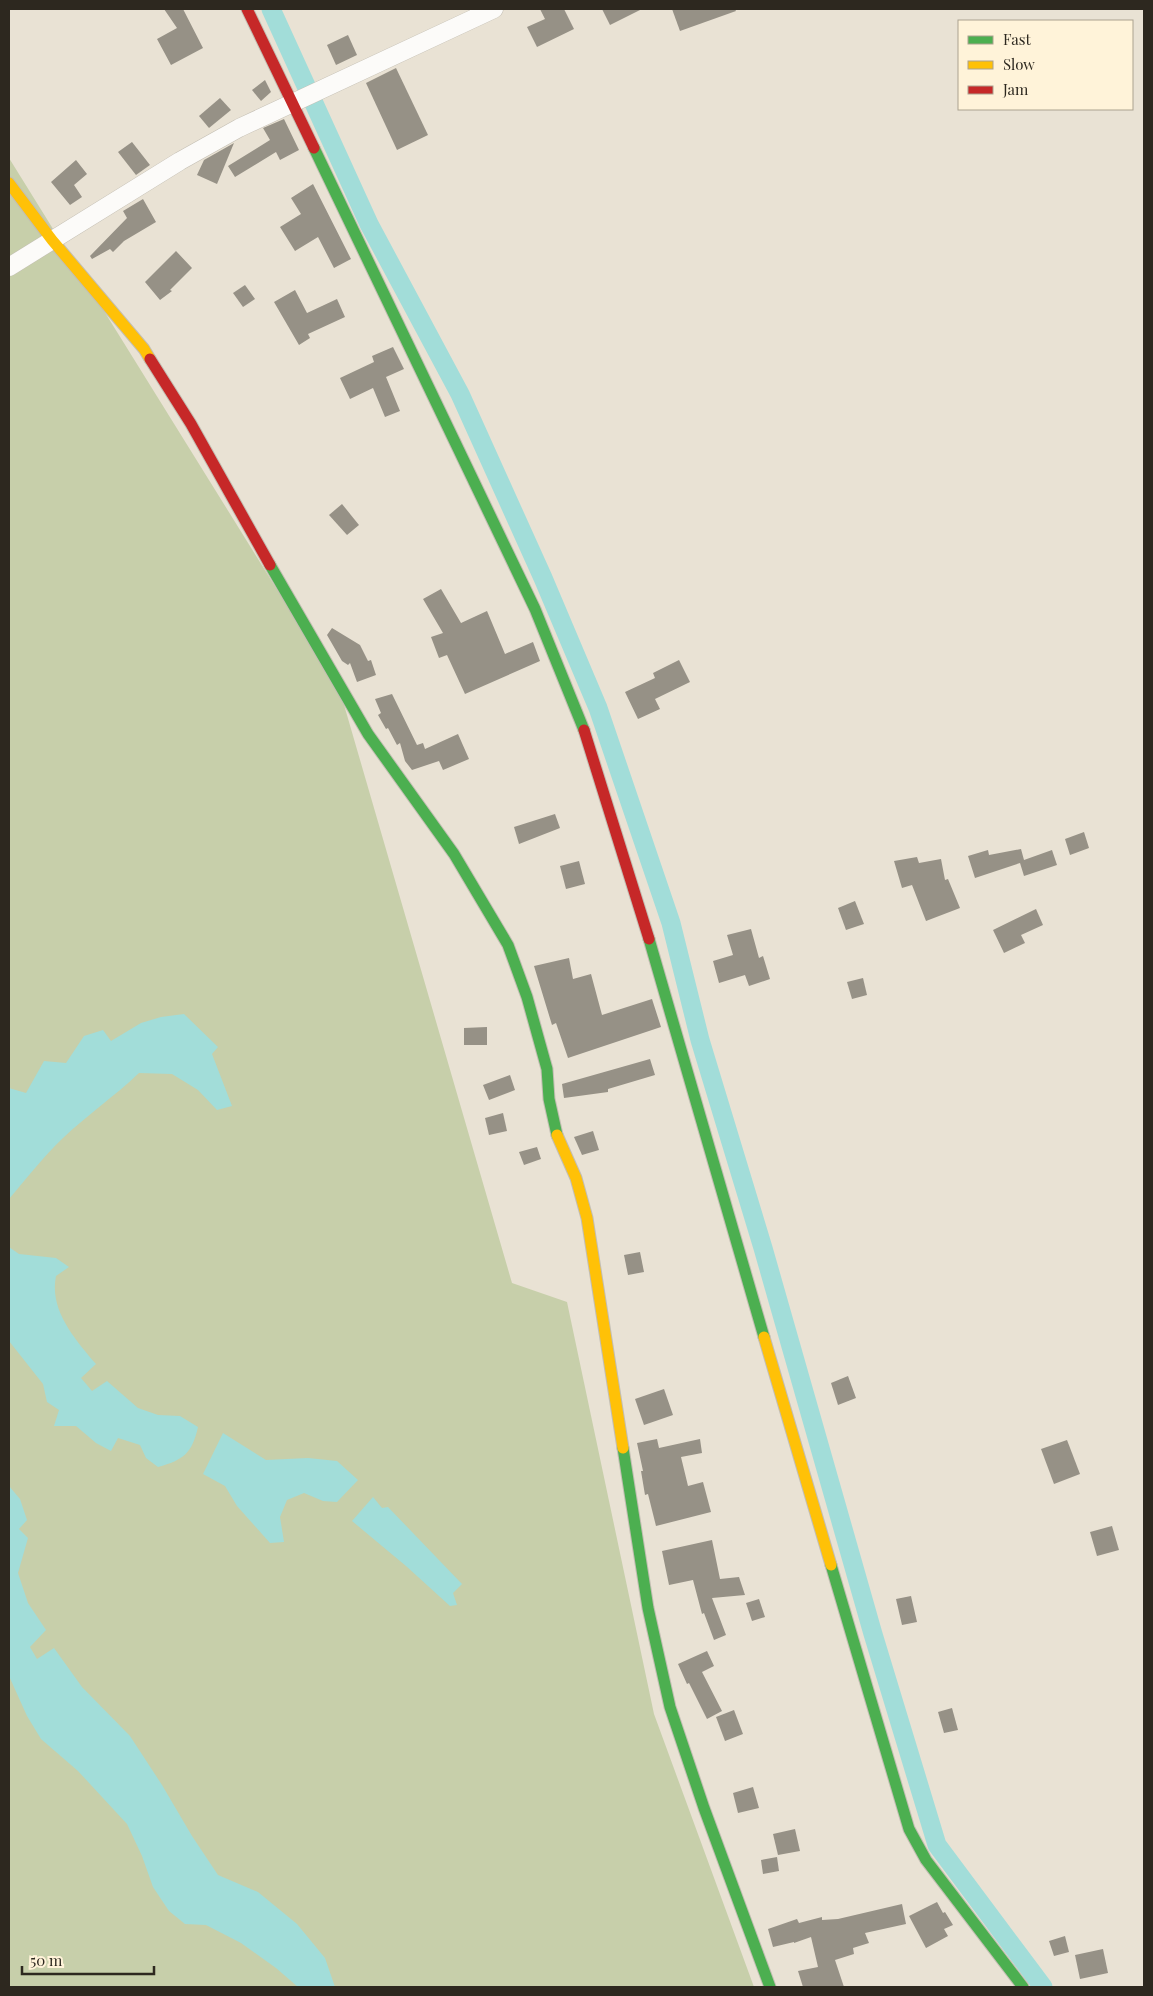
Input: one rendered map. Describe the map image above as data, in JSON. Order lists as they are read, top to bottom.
{
  "legend": ["Fast", "Slow", "Jam"],
  "scale_bar": "50 m"
}
